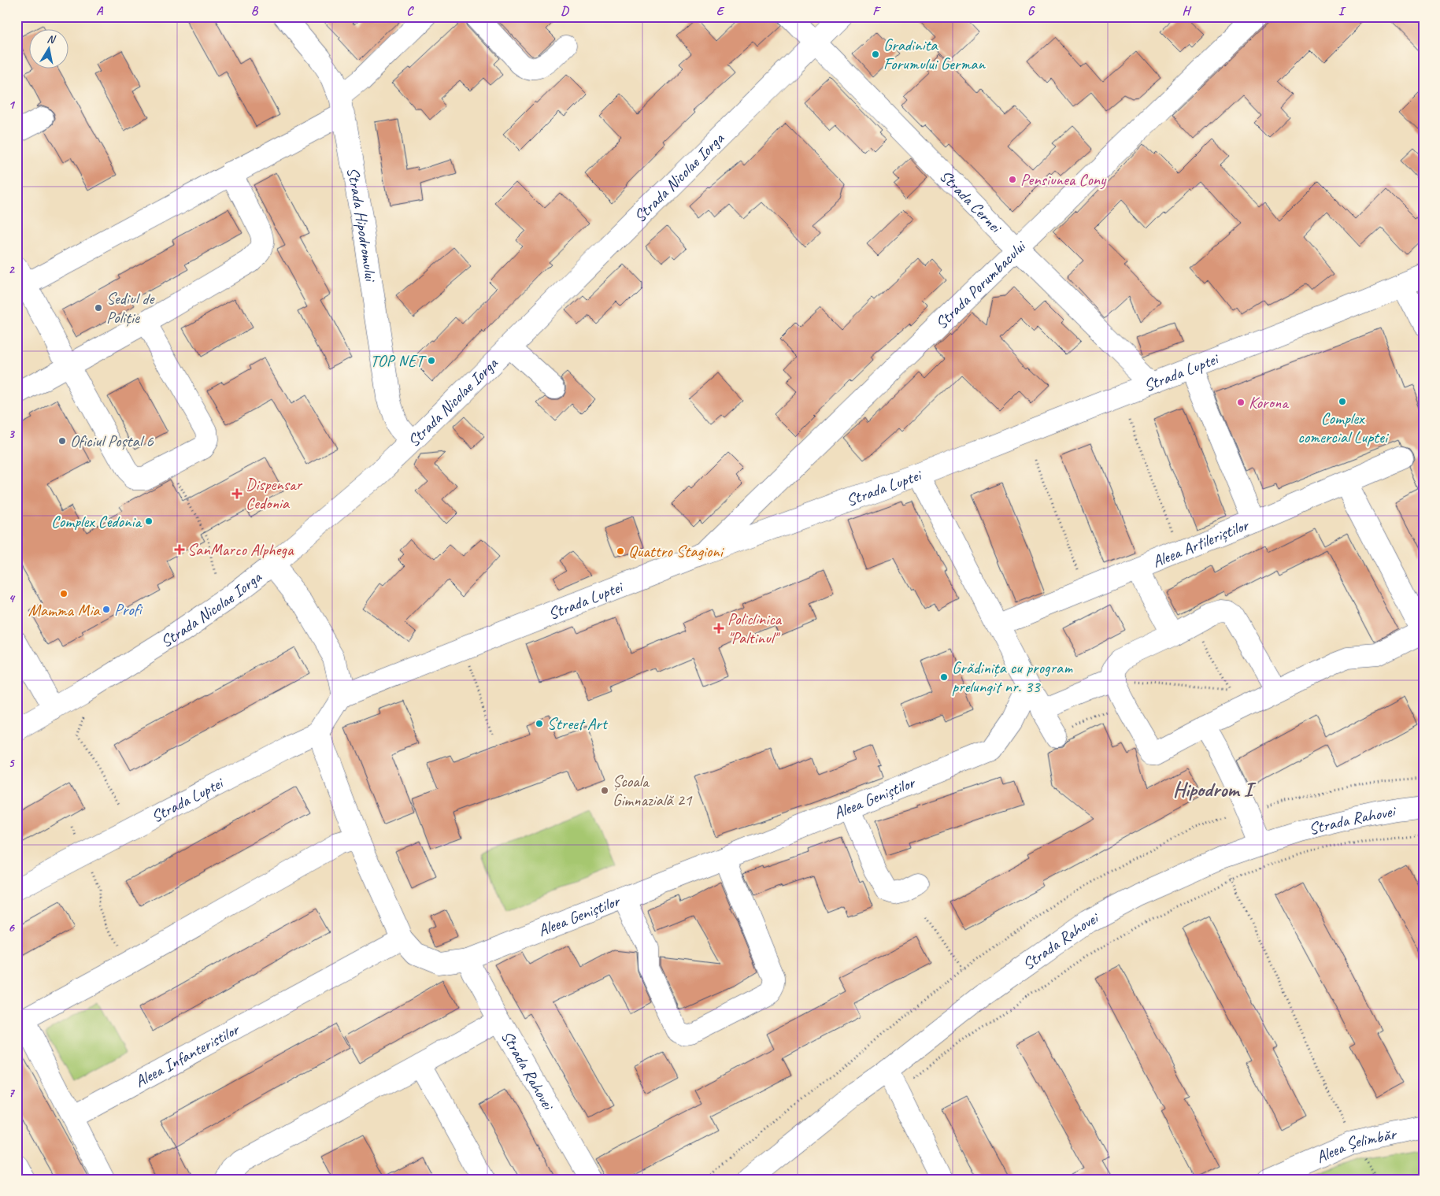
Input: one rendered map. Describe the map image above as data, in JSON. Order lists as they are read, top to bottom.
{
  "streets": {
    "street": [
      "Strada Nicolae Iorga",
      "Strada Cernei",
      "Strada Hipodromului",
      "Strada Porumbacului",
      "Strada Luptei",
      "Aleea Artileriștilor",
      "Aleea Geniștilor",
      "Strada Rahovei",
      "Aleea Infanteristilor",
      "Aleea Șelimbăr"
    ]
  },
  "crossings": [
    ["Strada Nicolae Iorga", "Strada Cernei"],
    ["Strada Nicolae Iorga", "Strada Hipodromului"],
    ["Strada Cernei", "Strada Porumbacului"],
    ["Strada Cernei", "Strada Luptei"],
    ["Strada Porumbacului", "Strada Luptei"],
    ["Strada Luptei", "Aleea Geniștilor"],
    ["Aleea Geniștilor", "Strada Rahovei"],
    ["Aleea Geniștilor", "Aleea Infanteristilor"]
  ],
  "districts": ["Hipodrom I"],
  "places": {
    "other": [
      "Gradinita Forumului German",
      "Pensiunea Cony",
      "Sediul de Poliție",
      "TOP NET",
      "Complex comercial Luptei",
      "Korona",
      "Oficiul Poștal 6",
      "Complex Cedonia",
      "Quattro Stagioni",
      "Mamma Mia",
      "Profi",
      "Grădinița cu program prelungit nr. 33",
      "Street Art",
      "Școala Gimnazială 21"
    ],
    "health": ["Dispensar Cedonia", "SanMarco Alphega", "Policlinica \"Paltinul\""]
  },
  "north": "top",
  "grid": {
    "columns": [
      "A",
      "B",
      "C",
      "D",
      "E",
      "F",
      "G",
      "H",
      "I"
    ],
    "rows": [
      "1",
      "2",
      "3",
      "4",
      "5",
      "6",
      "7"
    ]
  }
}
